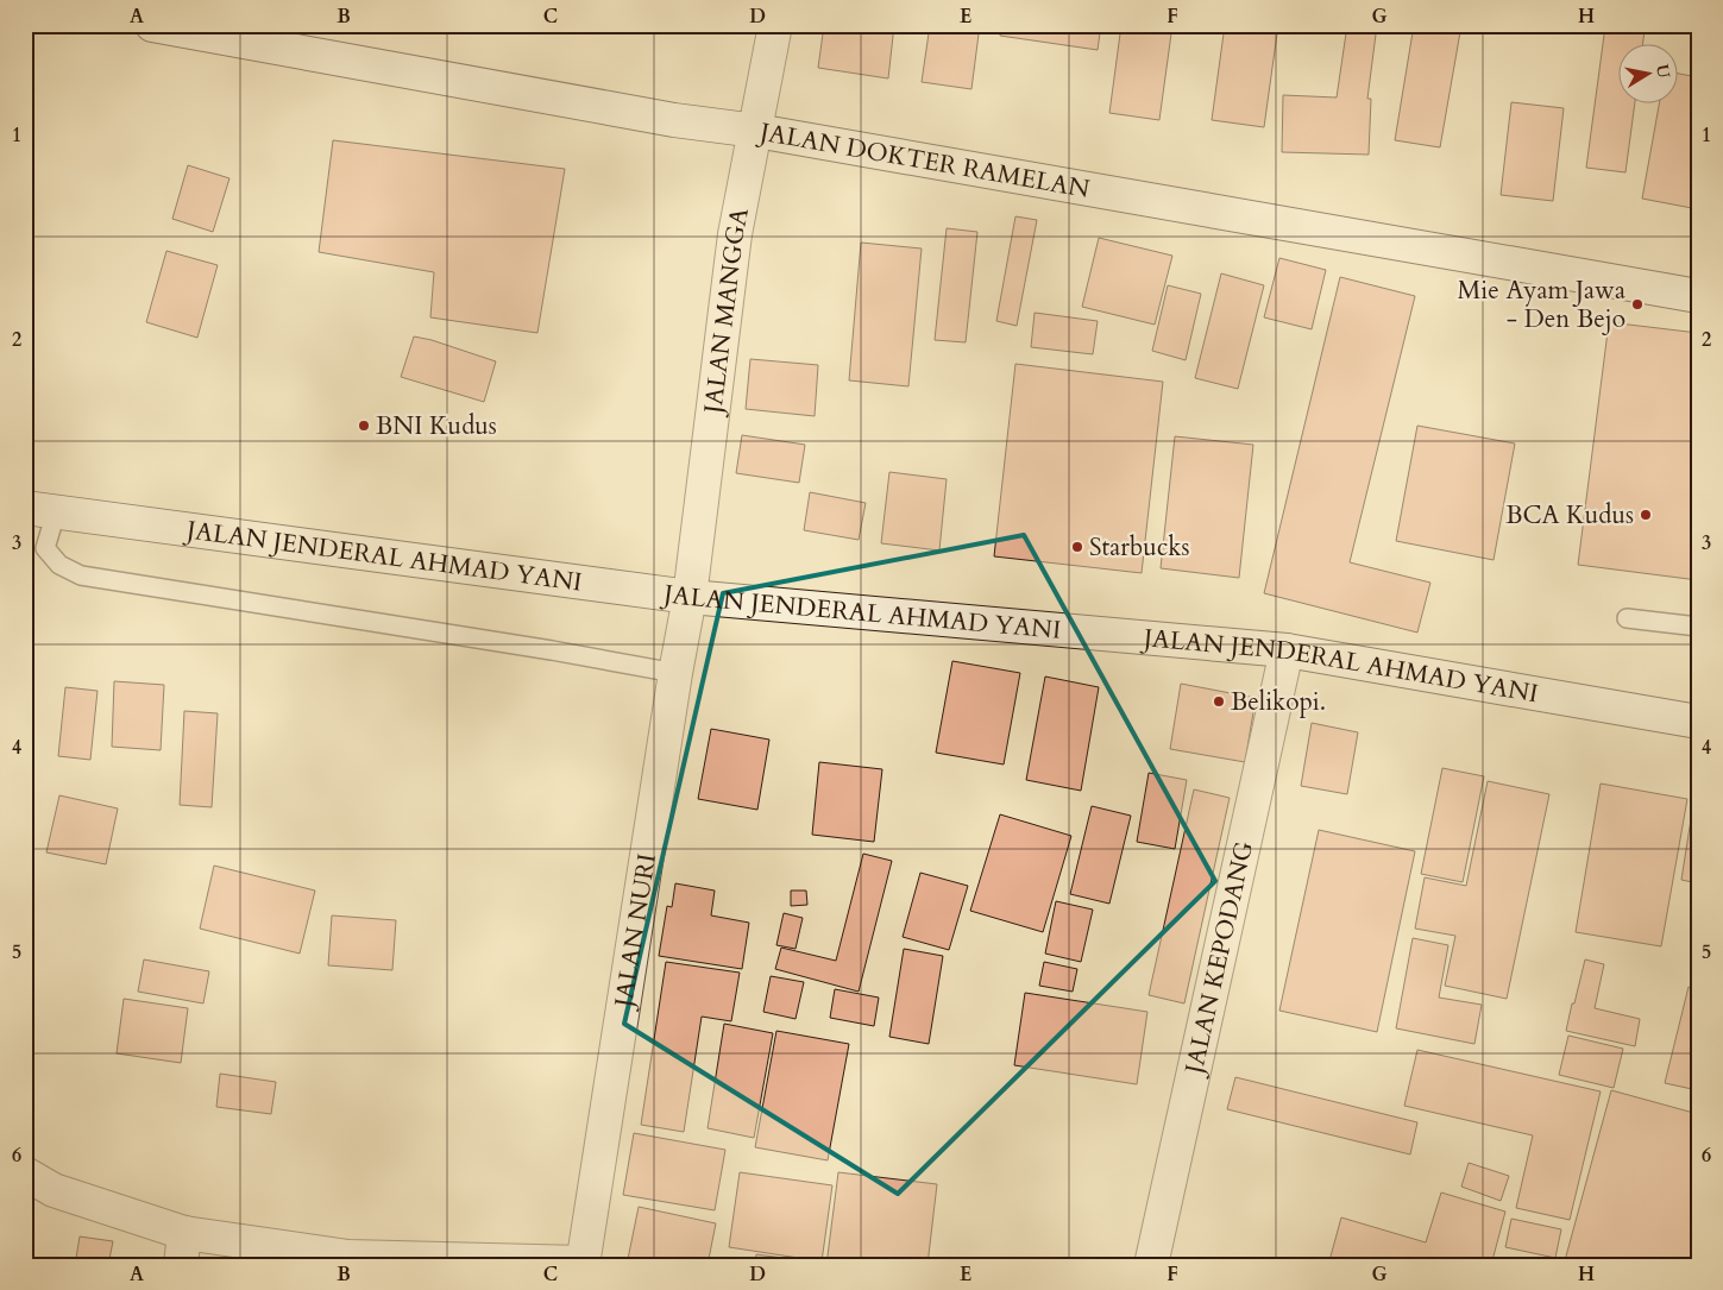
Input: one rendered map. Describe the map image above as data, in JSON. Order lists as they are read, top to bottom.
{
  "streets": {
    "main road": [
      "JALAN DOKTER RAMELAN",
      "JALAN MANGGA",
      "JALAN JENDERAL AHMAD YANI",
      "JALAN NURI",
      "JALAN KEPODANG"
    ]
  },
  "crossings": [
    ["JALAN DOKTER RAMELAN", "JALAN MANGGA"],
    ["JALAN MANGGA", "JALAN JENDERAL AHMAD YANI"],
    ["JALAN MANGGA", "JALAN NURI"],
    ["JALAN JENDERAL AHMAD YANI", "JALAN NURI"],
    ["JALAN JENDERAL AHMAD YANI", "JALAN KEPODANG"]
  ],
  "places": [
    "Mie Ayam Jawa - Den Bejo",
    "BNI Kudus",
    "BCA Kudus",
    "Starbucks",
    "Belikopi."
  ],
  "north": "right",
  "grid": {
    "columns": [
      "A",
      "B",
      "C",
      "D",
      "E",
      "F",
      "G",
      "H"
    ],
    "rows": [
      "1",
      "2",
      "3",
      "4",
      "5",
      "6"
    ]
  }
}
